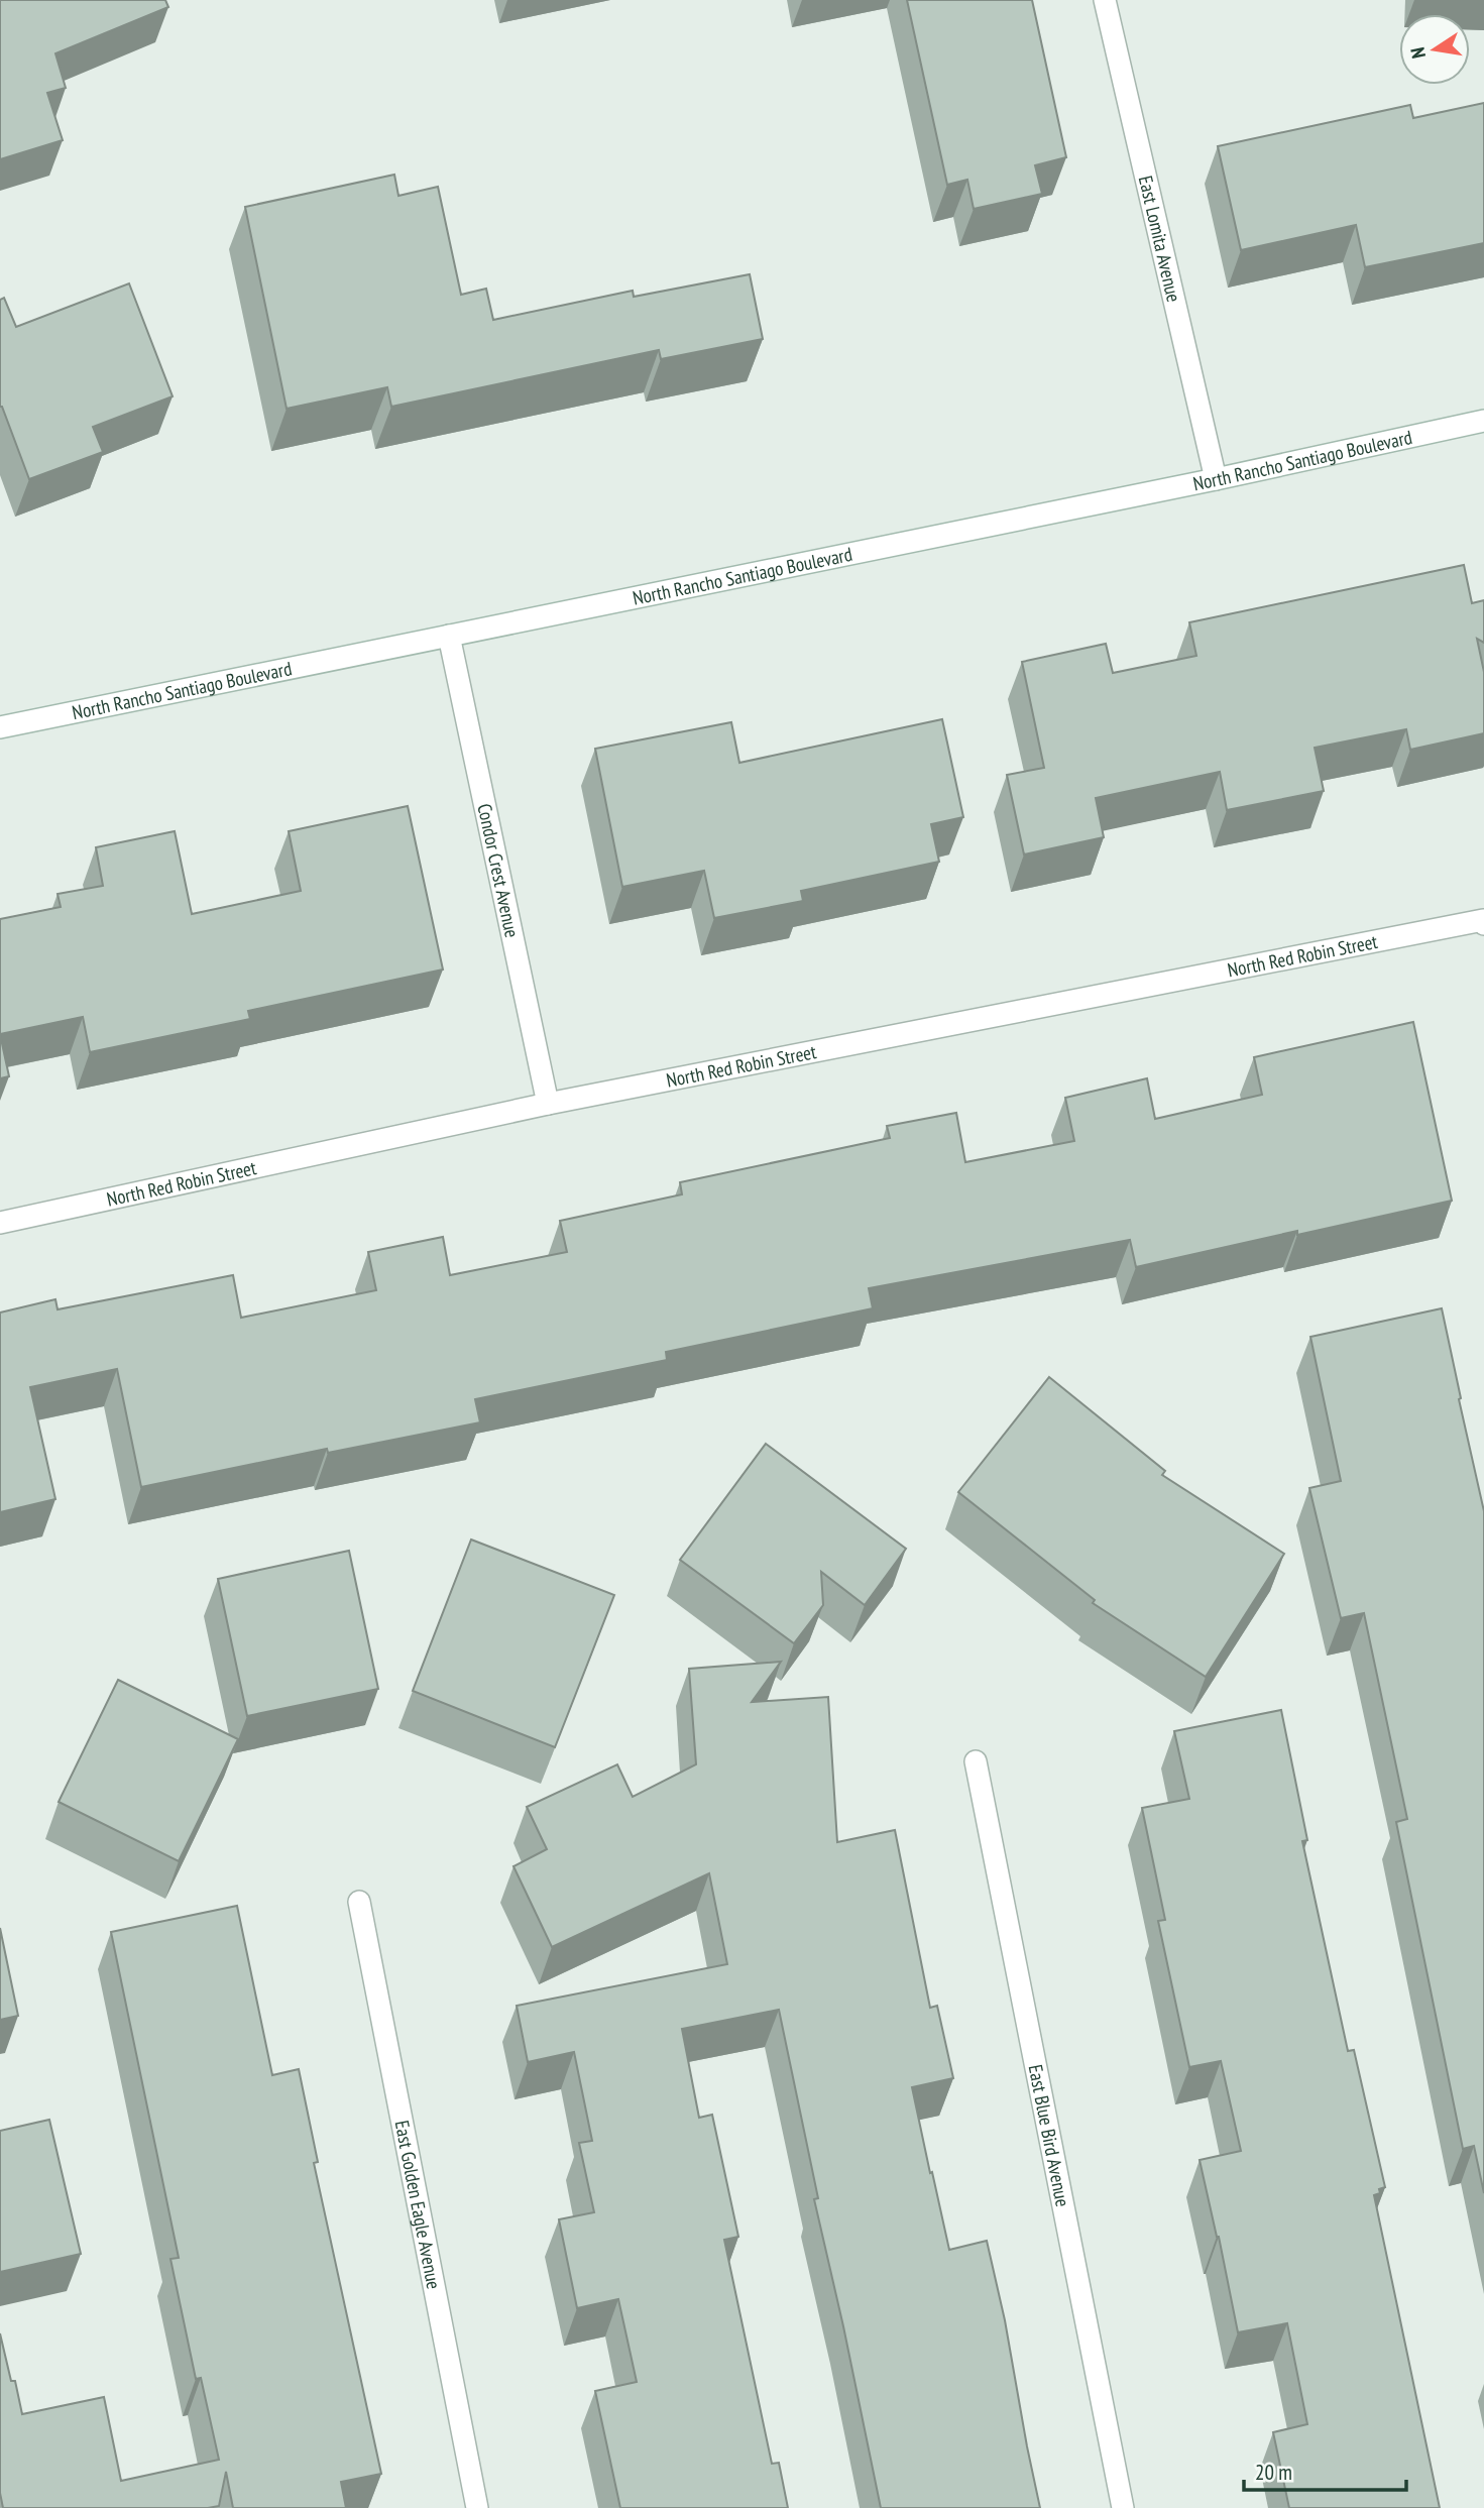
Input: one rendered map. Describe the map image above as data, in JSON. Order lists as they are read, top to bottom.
{
  "streets": {
    "street": [
      "East Lomita Avenue",
      "North Rancho Santiago Boulevard",
      "Condor Crest Avenue",
      "North Red Robin Street",
      "East Blue Bird Avenue",
      "East Golden Eagle Avenue"
    ]
  },
  "crossings": [
    ["East Lomita Avenue", "North Rancho Santiago Boulevard"],
    ["North Rancho Santiago Boulevard", "Condor Crest Avenue"],
    ["Condor Crest Avenue", "North Red Robin Street"]
  ],
  "scale_bar": "20 m",
  "north": "left"
}
